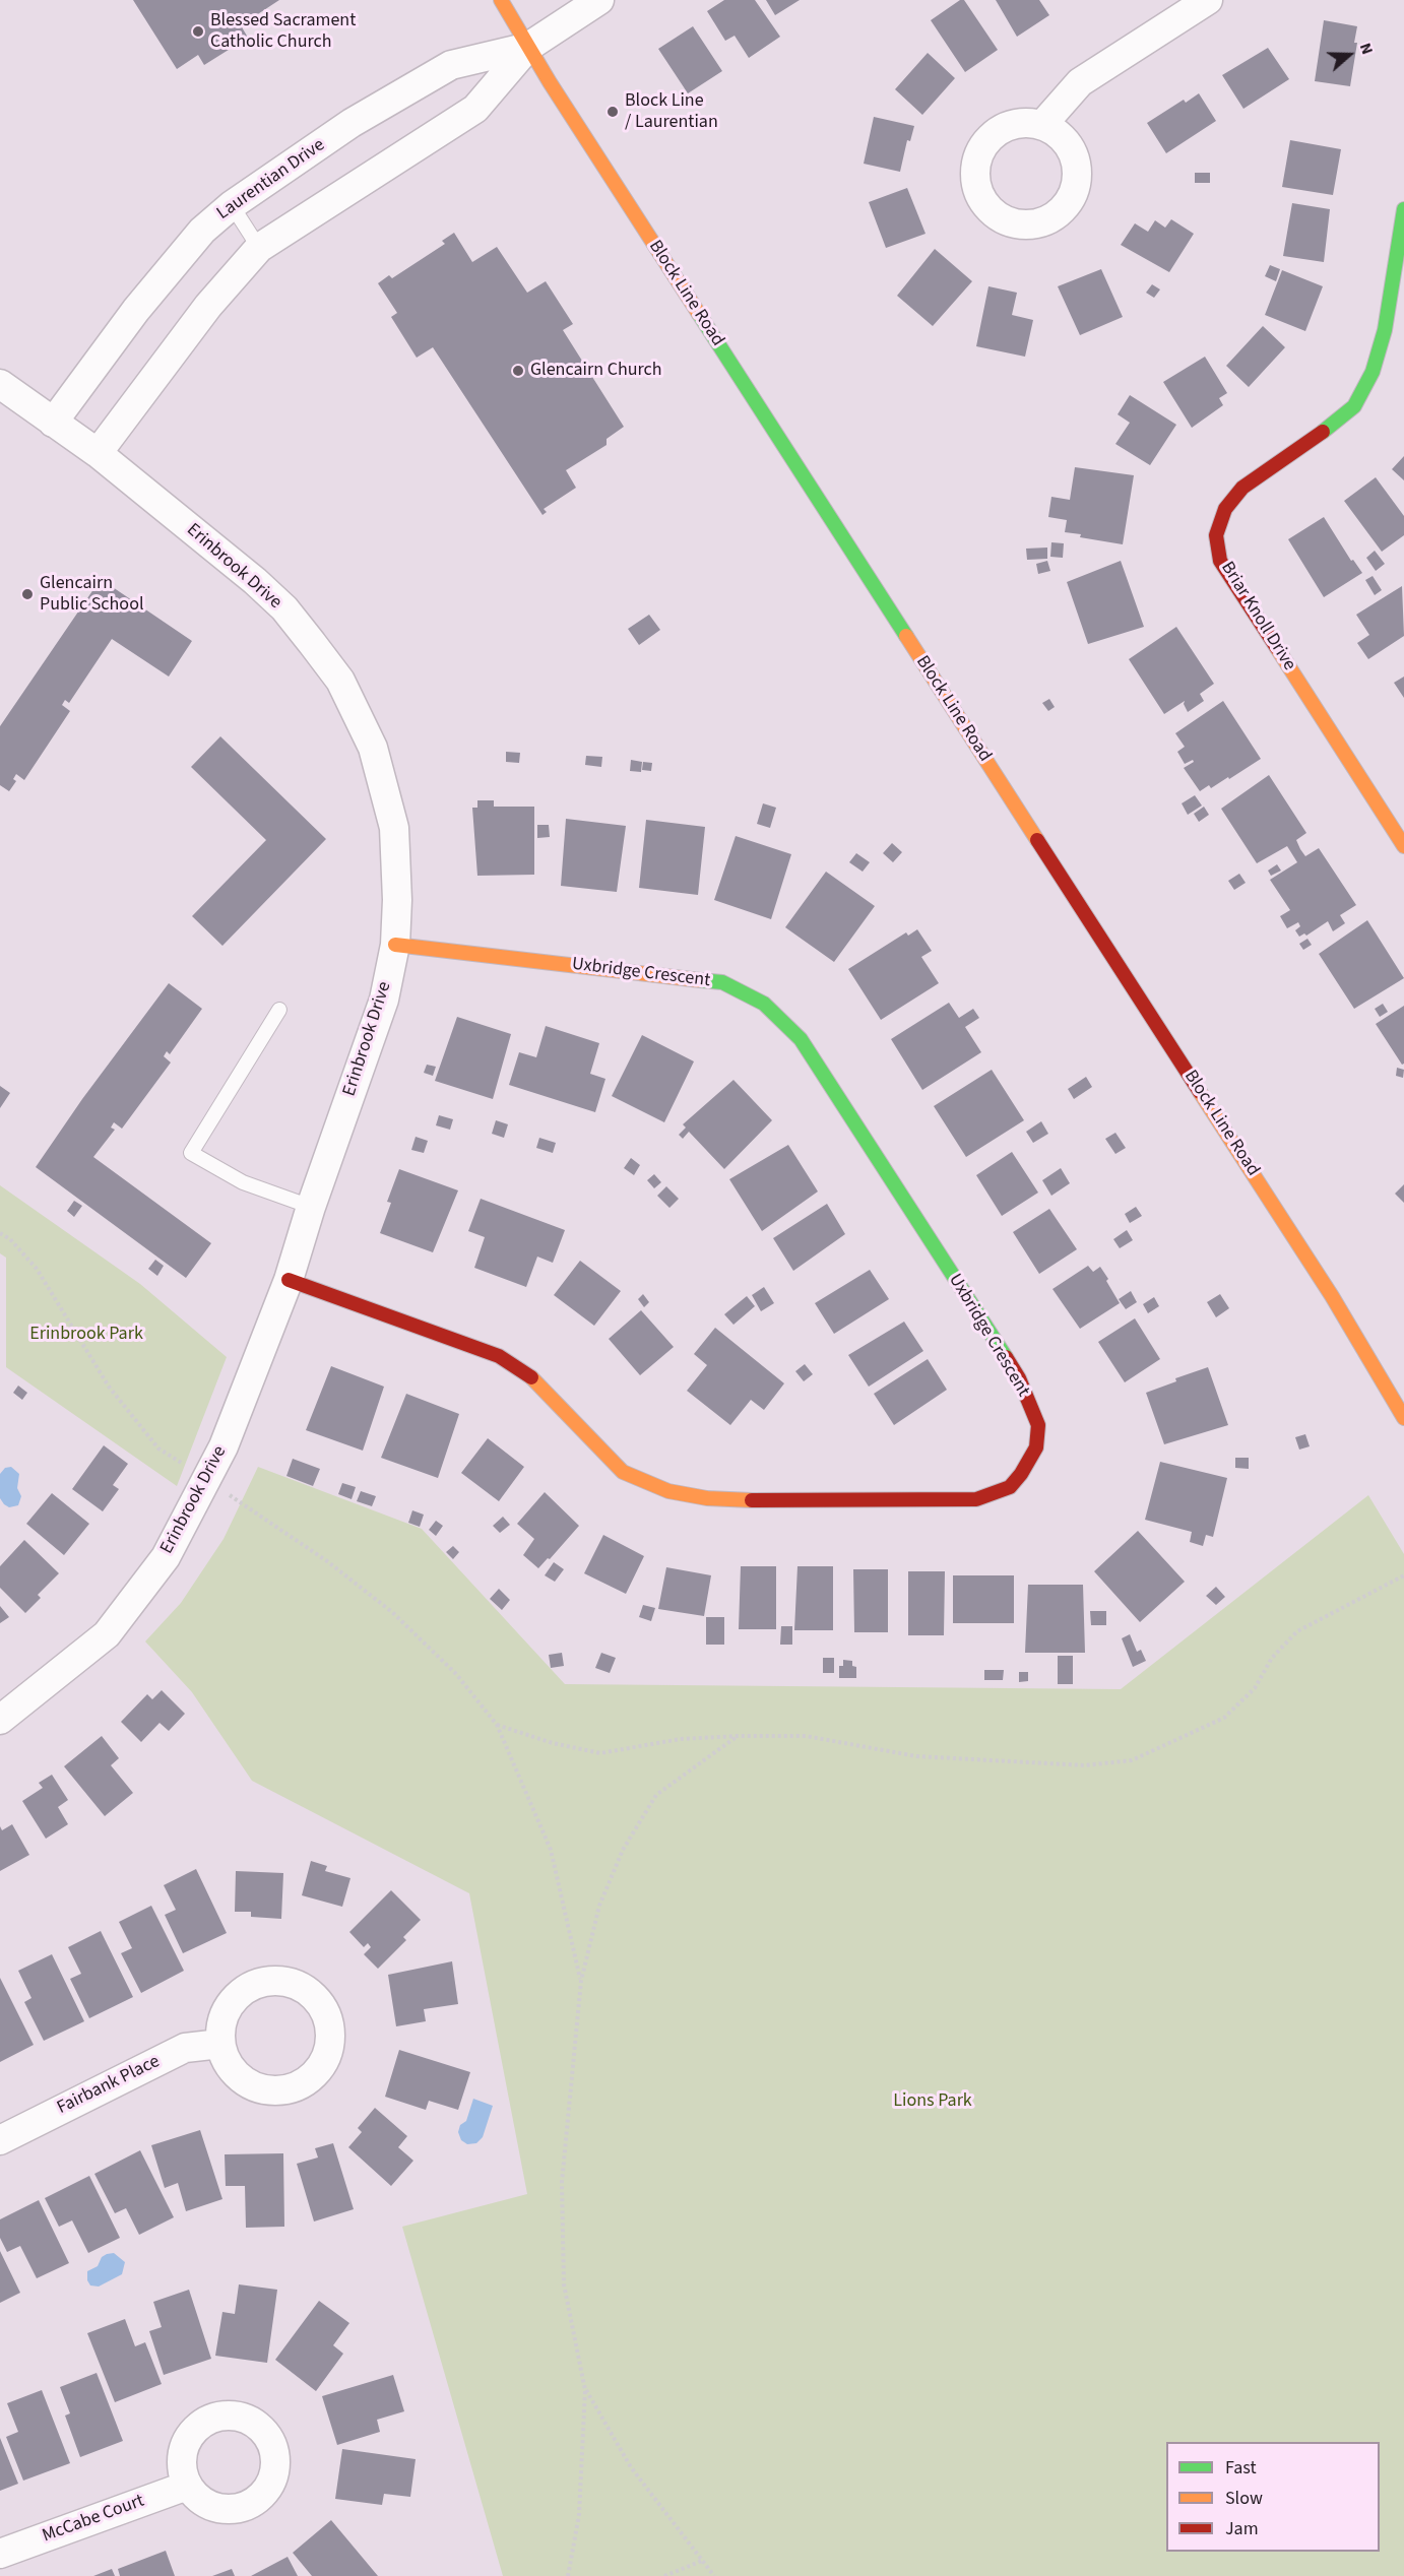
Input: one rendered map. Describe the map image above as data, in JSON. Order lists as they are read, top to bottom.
{
  "streets": {
    "street": [
      "Laurentian Drive",
      "Block Line Road",
      "Erinbrook Drive",
      "Briar Knoll Drive",
      "Uxbridge Crescent",
      "Fairbank Place",
      "McCabe Court"
    ]
  },
  "crossings": [
    ["Laurentian Drive", "Block Line Road"],
    ["Laurentian Drive", "Erinbrook Drive"],
    ["Erinbrook Drive", "Uxbridge Crescent"]
  ],
  "parks": ["Erinbrook Park", "Lions Park"],
  "places": [
    "Blessed Sacrament Catholic Church",
    "Block Line / Laurentian",
    "Glencairn Church",
    "Glencairn Public School"
  ],
  "legend": ["Fast", "Slow", "Jam"],
  "north": "right"
}
